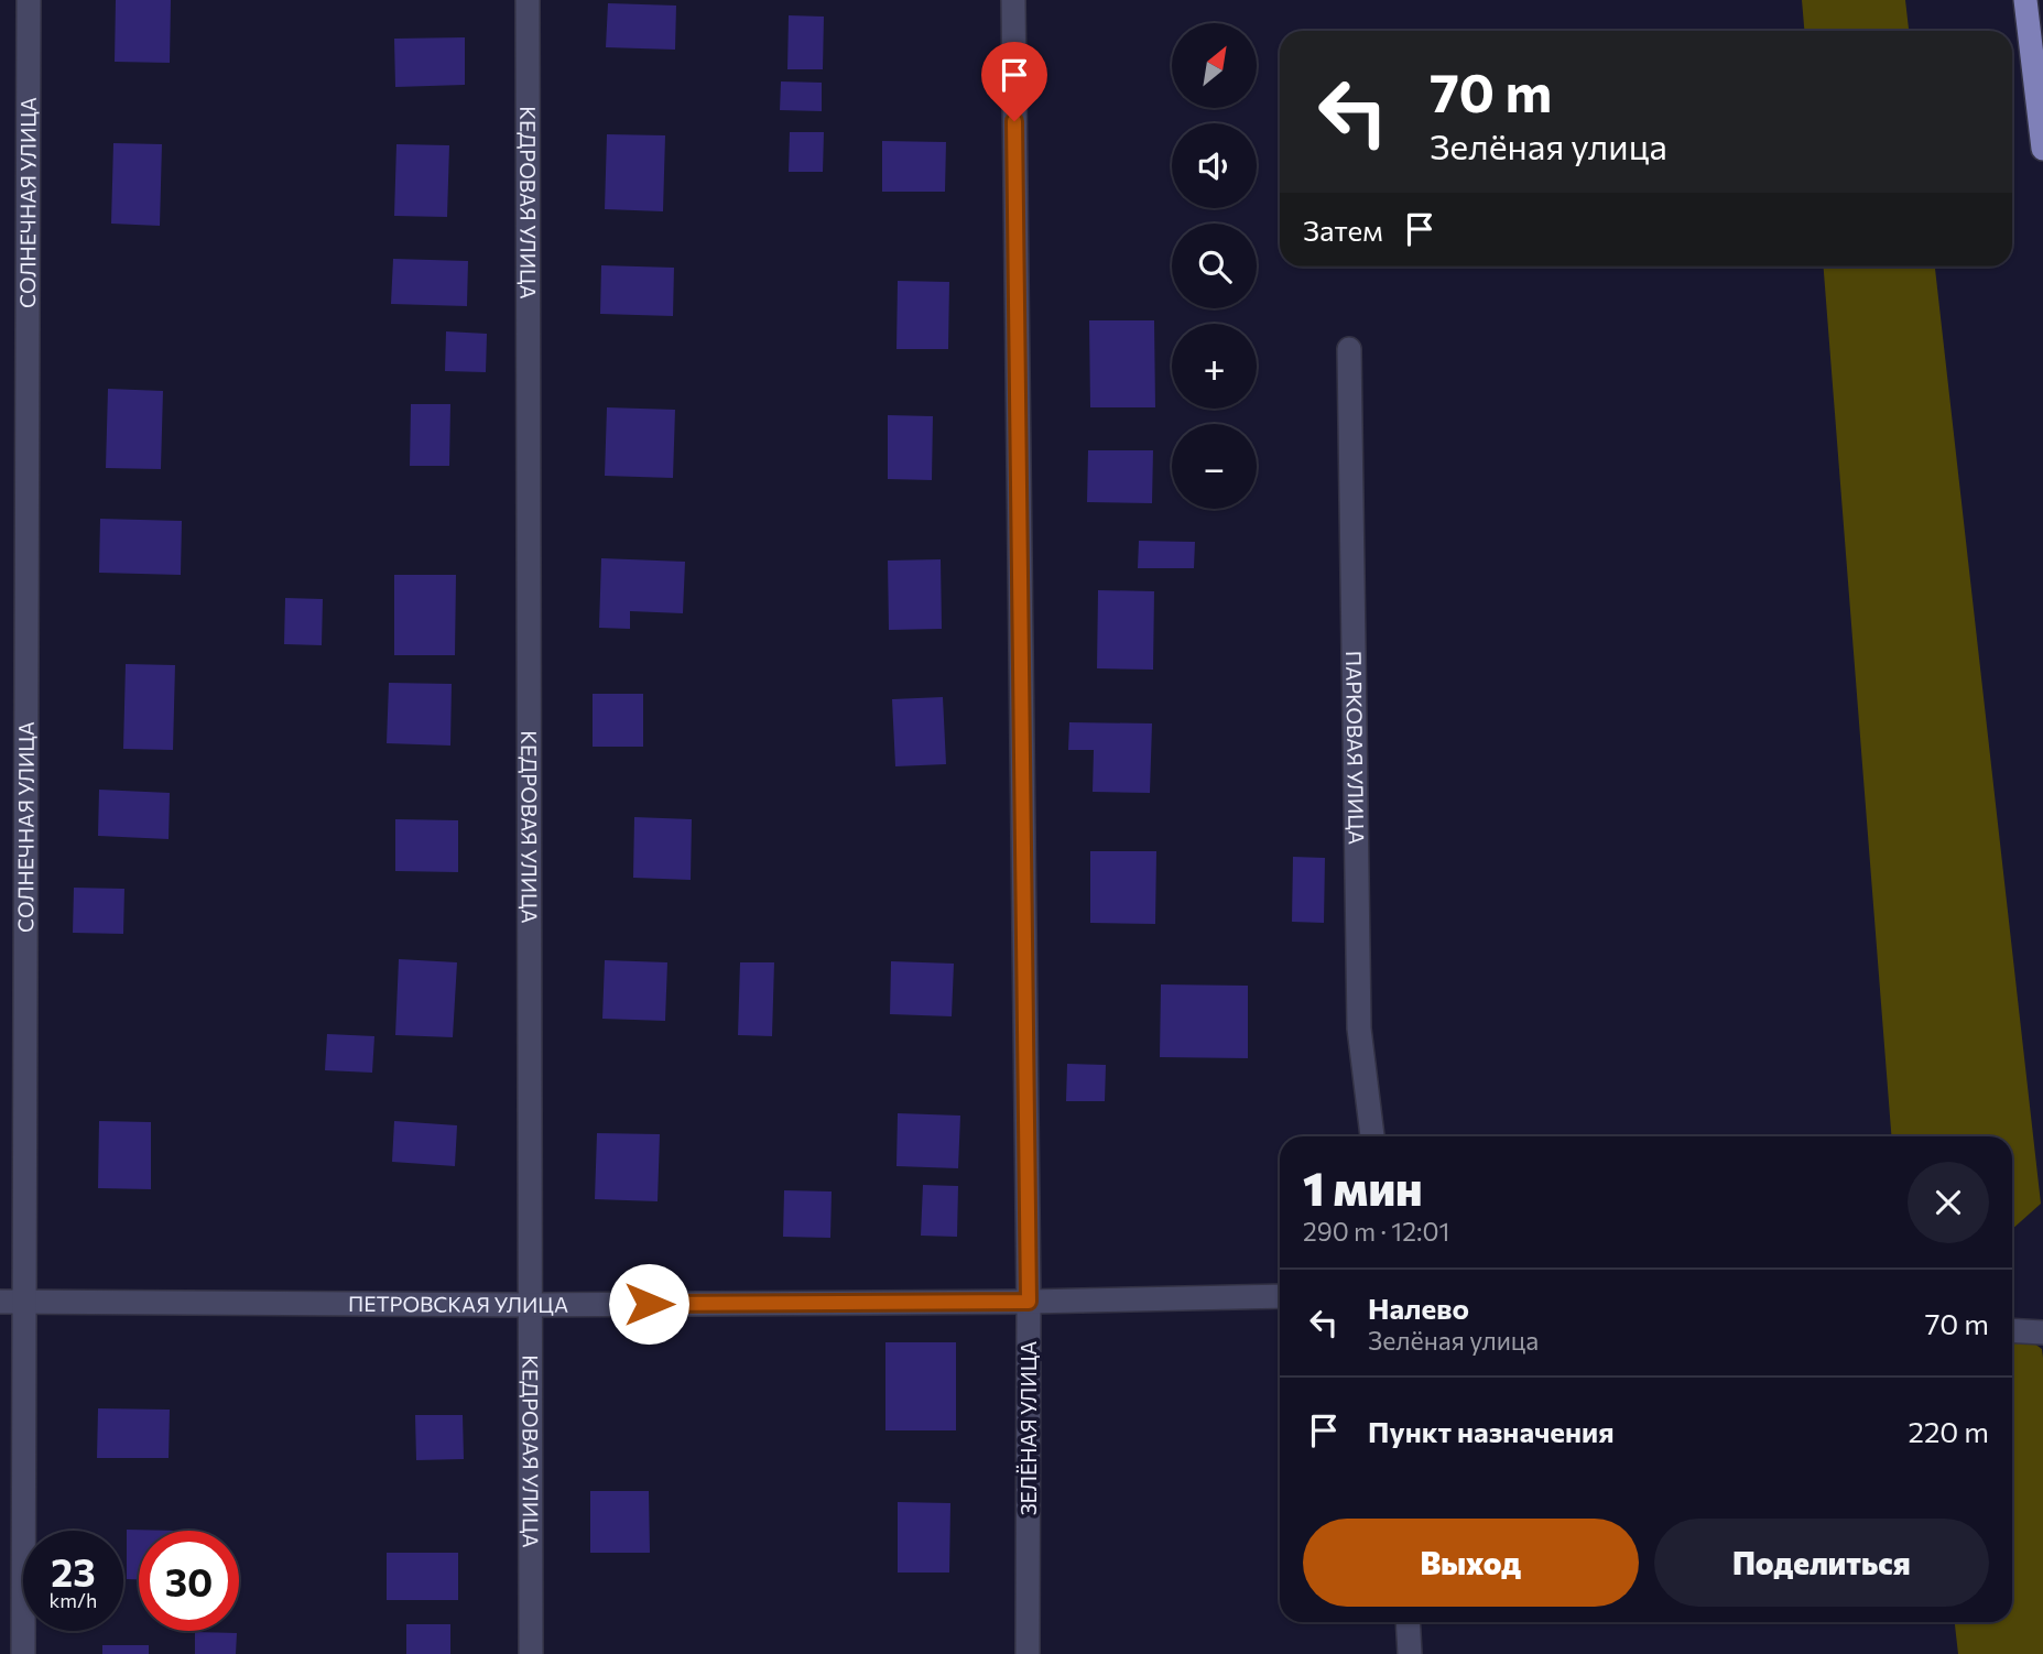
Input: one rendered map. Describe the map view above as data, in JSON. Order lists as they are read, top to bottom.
{
  "streets": {
    "street": [
      "СОЛНЕЧНАЯ УЛИЦА",
      "КЕДРОВАЯ УЛИЦА",
      "ПАРКОВАЯ УЛИЦА",
      "ПЕТРОВСКАЯ УЛИЦА",
      "ЗЕЛЁНАЯ УЛИЦА"
    ]
  },
  "crossings": [
    ["СОЛНЕЧНАЯ УЛИЦА", "ПЕТРОВСКАЯ УЛИЦА"],
    ["КЕДРОВАЯ УЛИЦА", "ПЕТРОВСКАЯ УЛИЦА"],
    ["ПЕТРОВСКАЯ УЛИЦА", "ЗЕЛЁНАЯ УЛИЦА"]
  ],
  "north": "top right",
  "page": {
    "map_buttons": ["+", "−"],
    "turn": ["70 m", "Зелёная улица"],
    "then": "Затем",
    "heading": ["1 мин", "290 m · 12:01"],
    "list": [
      {
        "name": "Налево",
        "note": "Зелёная улица",
        "value": "70 m"
      },
      {
        "name": "Пункт назначения",
        "value": "220 m"
      }
    ],
    "buttons": ["Выход", "Поделиться"],
    "speed": "23 km/h",
    "limit": "30"
  }
}
